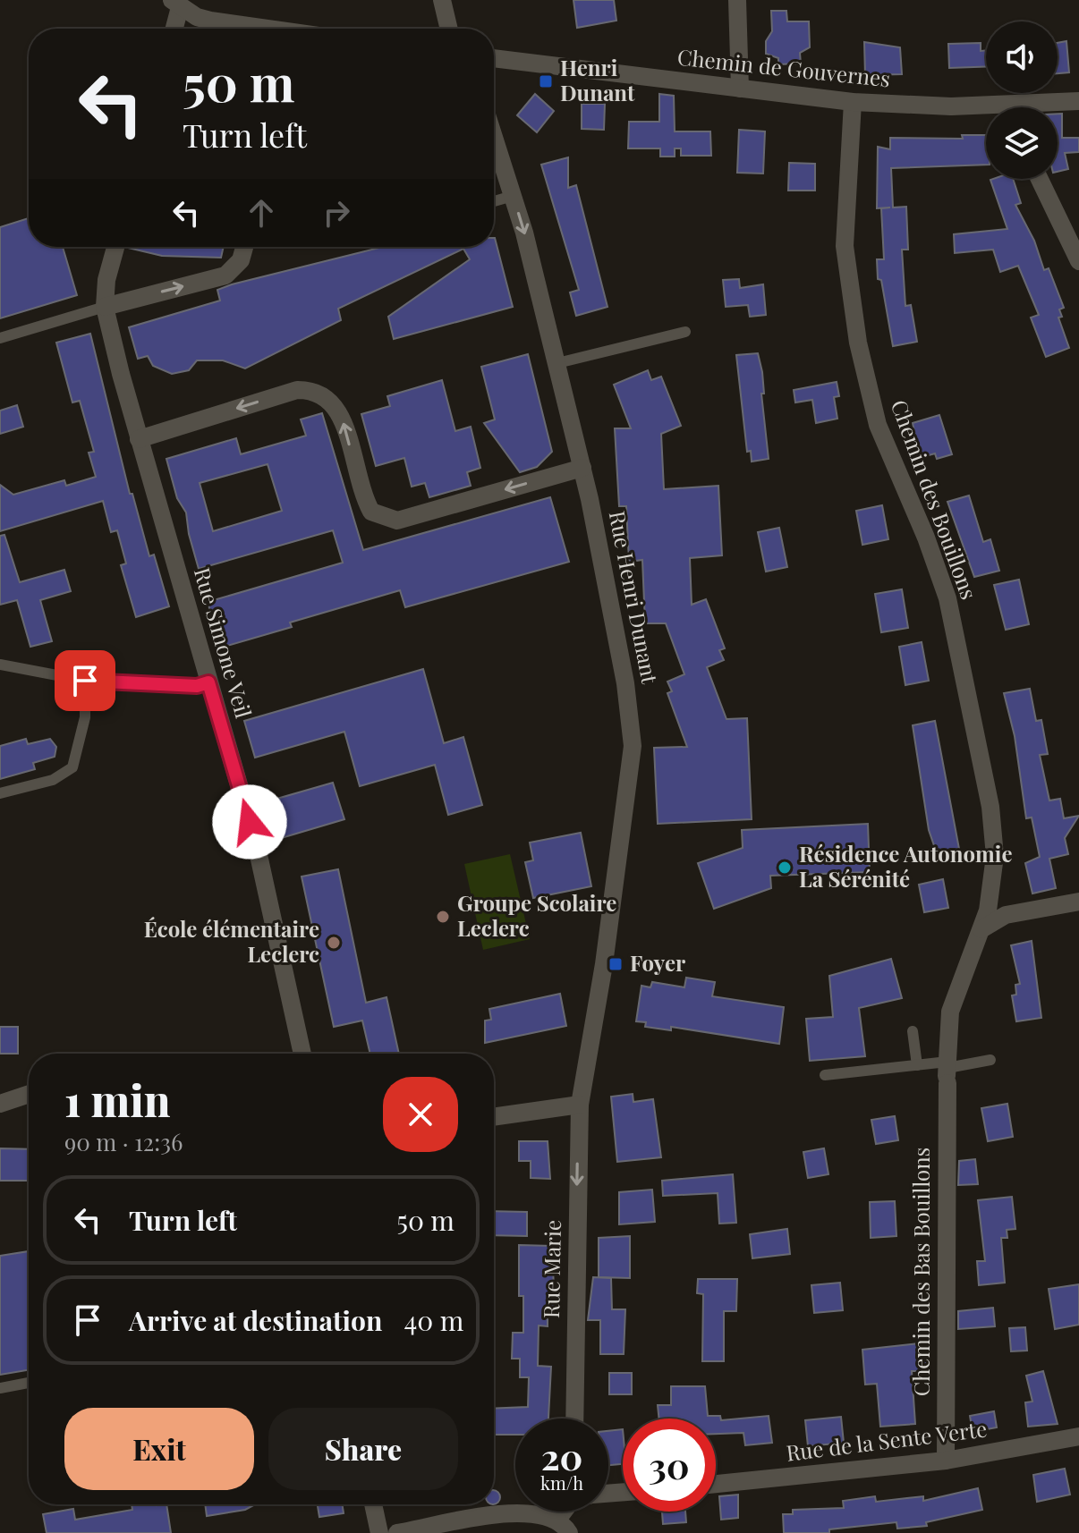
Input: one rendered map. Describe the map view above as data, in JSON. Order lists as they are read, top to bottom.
{
  "streets": {
    "street": [
      "Chemin de Gouvernes",
      "Chemin des Bouillons",
      "Rue Henri Dunant",
      "Rue Simone Veil",
      "Rue Marie",
      "Chemin des Bas Bouillons",
      "Rue de la Sente Verte"
    ]
  },
  "crossings": [
    ["Chemin de Gouvernes", "Chemin des Bouillons"],
    ["Chemin des Bouillons", "Chemin des Bas Bouillons"],
    ["Rue Henri Dunant", "Rue Marie"],
    ["Chemin des Bas Bouillons", "Rue de la Sente Verte"]
  ],
  "one_way": ["Rue Marie"],
  "places": {
    "transit": ["Henri Dunant", "Foyer"],
    "other": ["Résidence Autonomie La Sérénité", "Groupe Scolaire Leclerc", "École élémentaire Leclerc"]
  },
  "page": {
    "turn": ["50 m", "Turn left"],
    "heading": ["1 min", "90 m · 12:36"],
    "list": [
      {
        "name": "Turn left",
        "value": "50 m"
      },
      {
        "name": "Arrive at destination",
        "value": "40 m"
      }
    ],
    "buttons": ["Exit", "Share"],
    "speed": "20 km/h",
    "limit": "30"
  }
}
